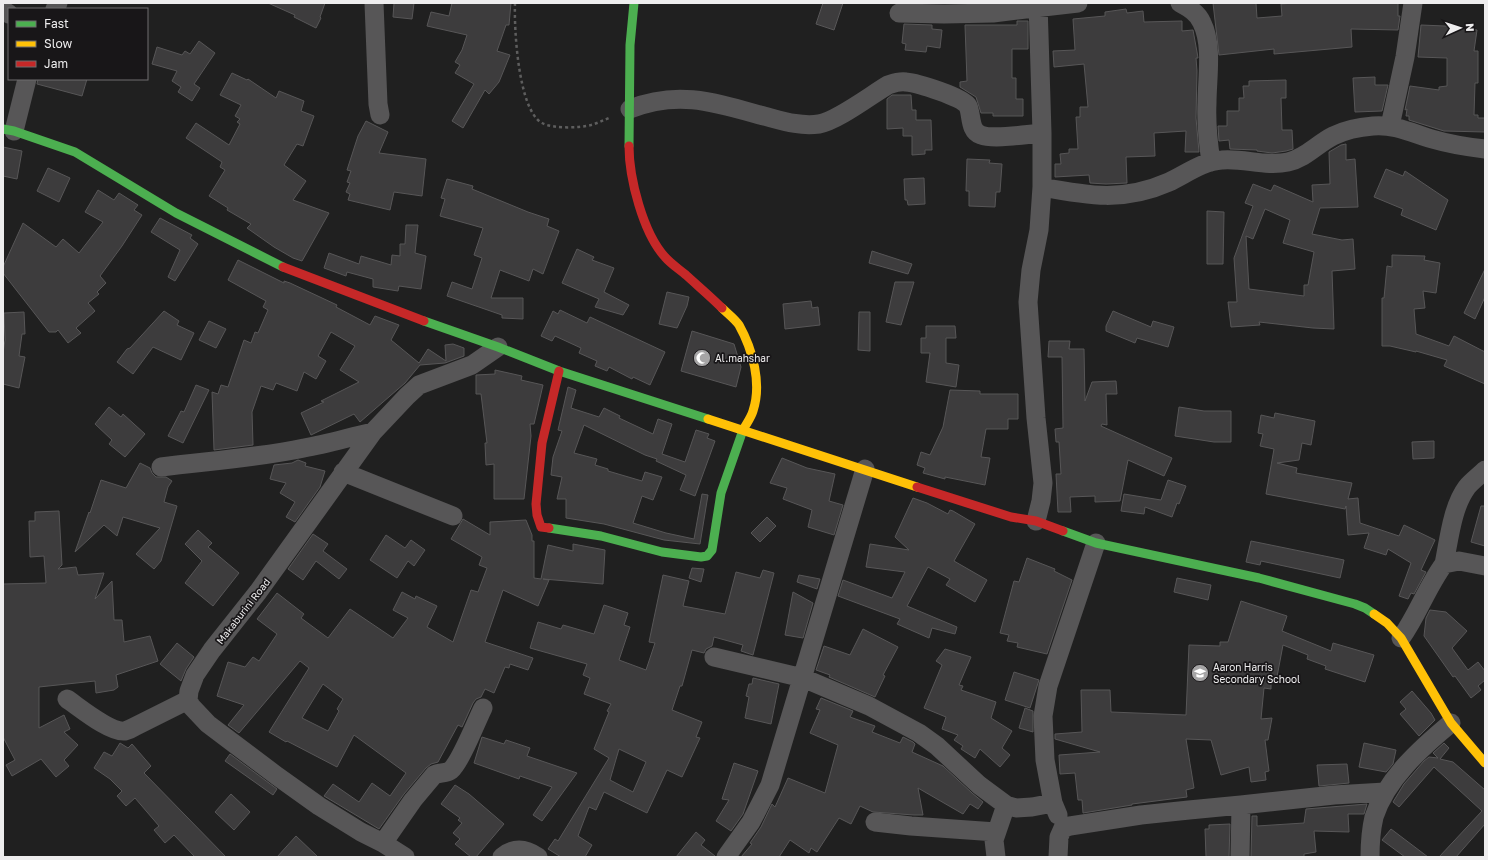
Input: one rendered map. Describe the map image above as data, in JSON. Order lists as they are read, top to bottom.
{
  "streets": {
    "street": ["Makaburini Road"]
  },
  "places": {
    "mosque": ["Al.mahshar"],
    "school or university": ["Aaron Harris Secondary School"]
  },
  "legend": ["Fast", "Slow", "Jam"],
  "north": "right"
}
